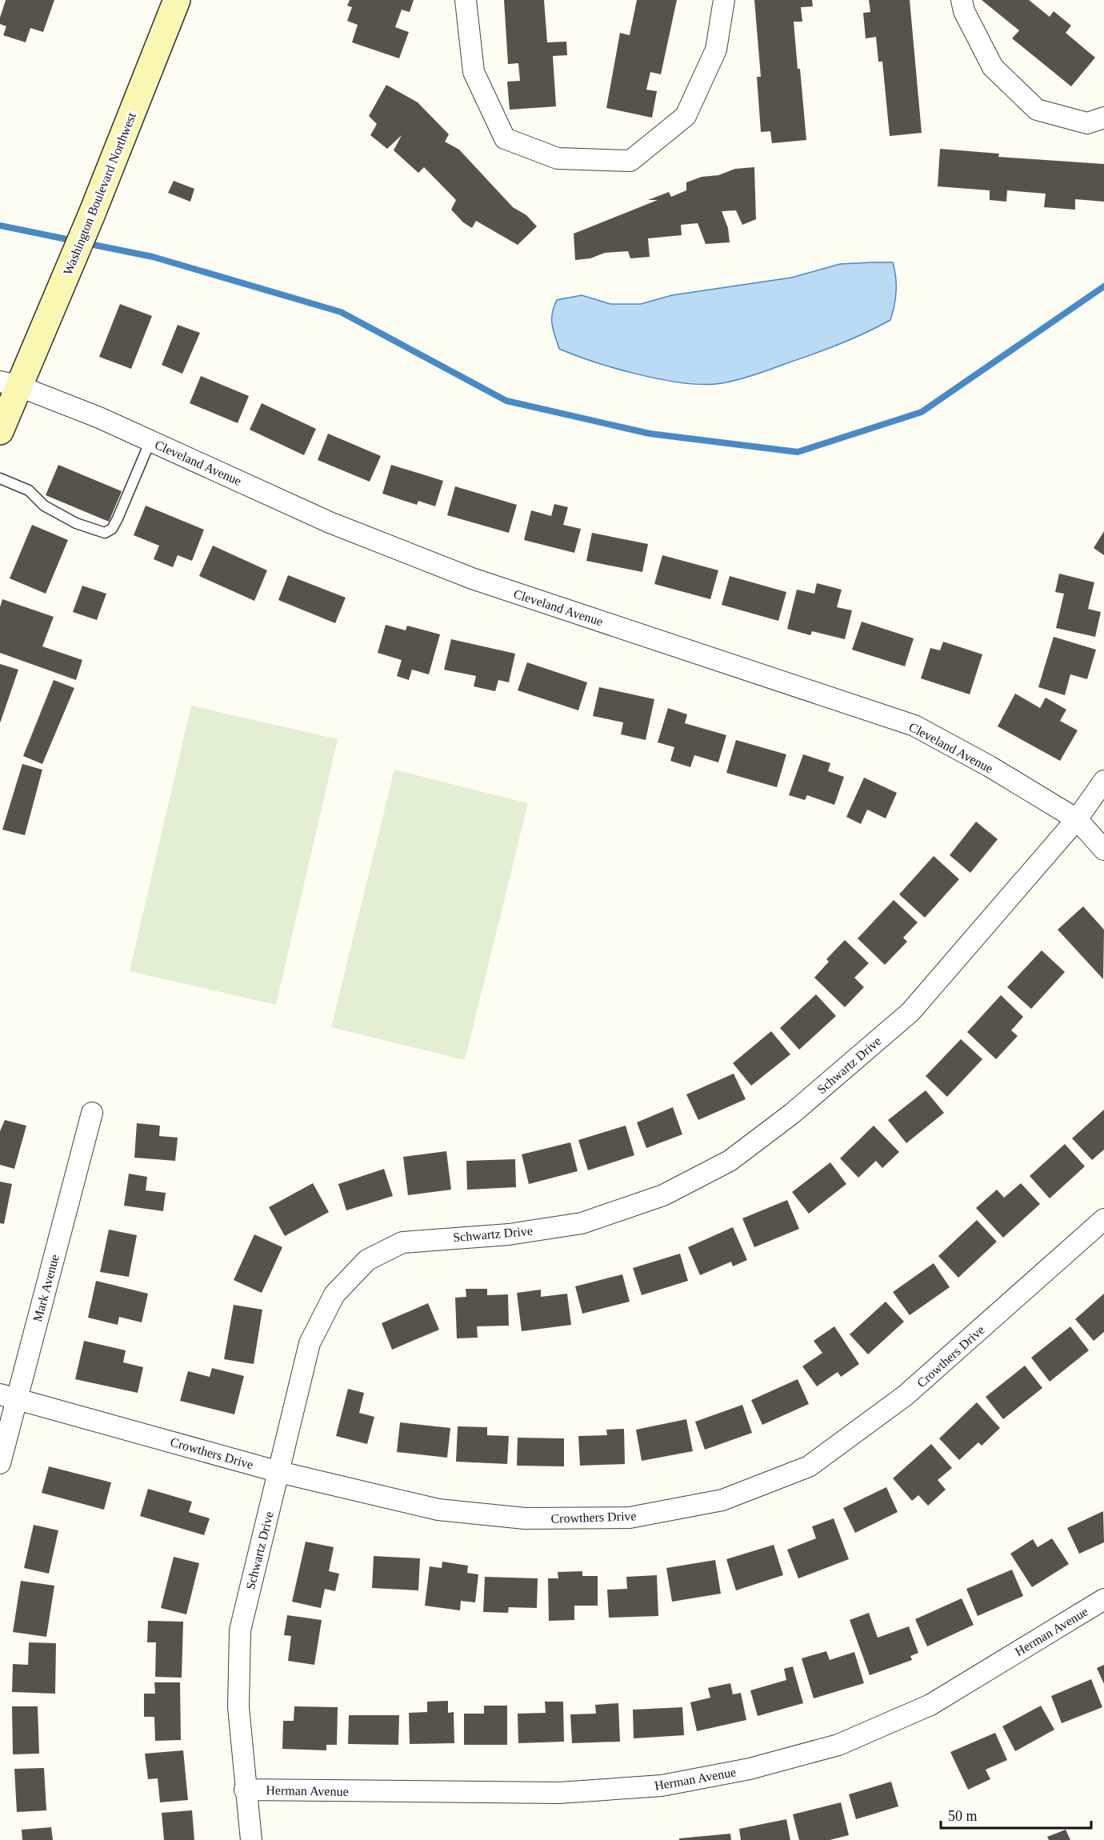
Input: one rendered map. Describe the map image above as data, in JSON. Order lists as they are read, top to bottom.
{
  "streets": {
    "main road": ["Washington Boulevard Northwest"],
    "street": [
      "Cleveland Avenue",
      "Schwartz Drive",
      "Mark Avenue",
      "Crowthers Drive",
      "Herman Avenue"
    ]
  },
  "crossings": [
    ["Washington Boulevard Northwest", "Cleveland Avenue"],
    ["Cleveland Avenue", "Schwartz Drive"],
    ["Schwartz Drive", "Crowthers Drive"],
    ["Schwartz Drive", "Herman Avenue"],
    ["Mark Avenue", "Crowthers Drive"]
  ],
  "scale_bar": "50 m"
}
